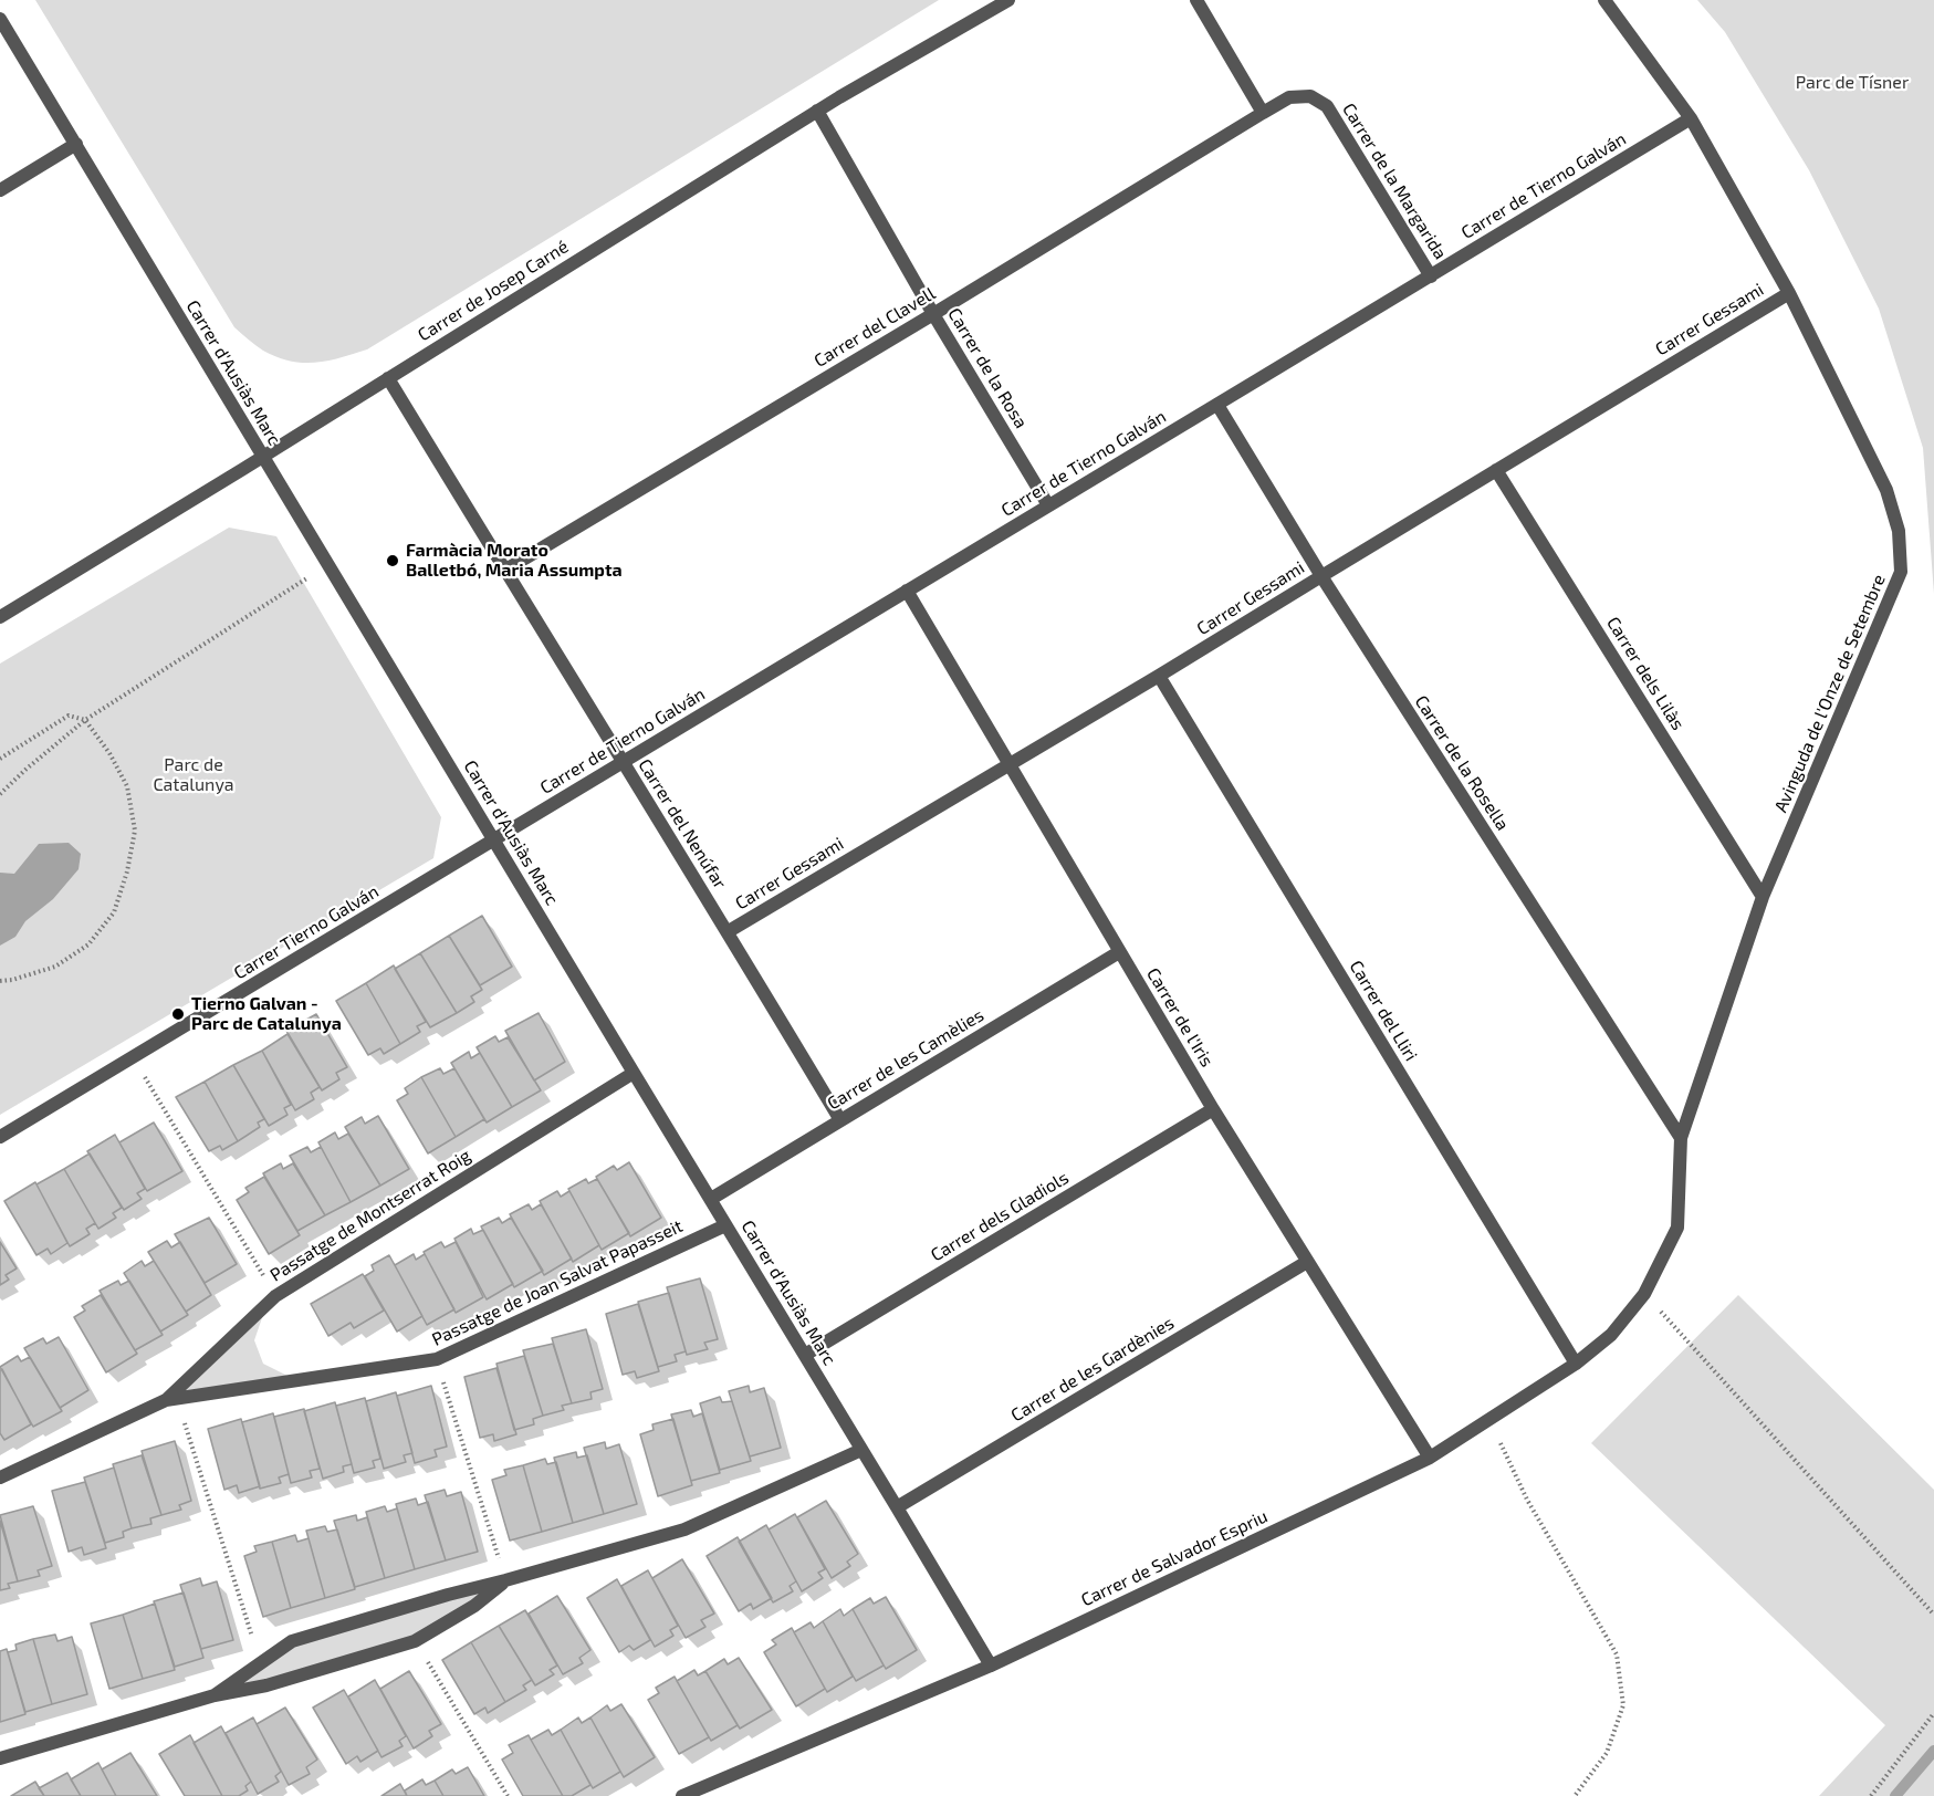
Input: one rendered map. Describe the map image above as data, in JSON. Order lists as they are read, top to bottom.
{
  "streets": {
    "street": [
      "Carrer de la Margarida",
      "Carrer de Tierno Galván",
      "Carrer de Josep Carné",
      "Carrer Gessami",
      "Carrer del Clavell",
      "Carrer de la Rosa",
      "Carrer d'Ausiàs Marc",
      "Carrer dels Lilàs",
      "Avinguda de l'Onze de Setembre",
      "Carrer de la Rosella",
      "Carrer del Nenúfar",
      "Carrer Tierno Galván",
      "Carrer del Lliri",
      "Carrer de l'Iris",
      "Carrer de les Camèlies",
      "Passatge de Montserrat Roig",
      "Carrer dels Gladiols",
      "Passatge de Joan Salvat Papasseit",
      "Carrer de les Gardènies",
      "Carrer de Salvador Espriu"
    ]
  },
  "crossings": [
    ["Carrer de la Margarida", "Carrer de Tierno Galván"],
    ["Carrer de la Margarida", "Carrer del Clavell"],
    ["Carrer de Tierno Galván", "Carrer de la Rosa"],
    ["Carrer de Tierno Galván", "Carrer d'Ausiàs Marc"],
    ["Carrer de Tierno Galván", "Avinguda de l'Onze de Setembre"],
    ["Carrer de Tierno Galván", "Carrer de la Rosella"],
    ["Carrer de Tierno Galván", "Carrer del Nenúfar"],
    ["Carrer de Tierno Galván", "Carrer Tierno Galván"],
    ["Carrer de Tierno Galván", "Carrer de l'Iris"],
    ["Carrer de Josep Carné", "Carrer de la Rosa"],
    ["Carrer de Josep Carné", "Carrer d'Ausiàs Marc"],
    ["Carrer de Josep Carné", "Carrer del Nenúfar"],
    ["Carrer Gessami", "Carrer dels Lilàs"],
    ["Carrer Gessami", "Avinguda de l'Onze de Setembre"],
    ["Carrer Gessami", "Carrer de la Rosella"],
    ["Carrer Gessami", "Carrer del Nenúfar"],
    ["Carrer Gessami", "Carrer del Lliri"],
    ["Carrer Gessami", "Carrer de l'Iris"],
    ["Carrer del Clavell", "Carrer de la Rosa"],
    ["Carrer del Clavell", "Carrer del Nenúfar"],
    ["Carrer d'Ausiàs Marc", "Carrer Tierno Galván"],
    ["Carrer d'Ausiàs Marc", "Carrer de les Camèlies"],
    ["Carrer d'Ausiàs Marc", "Passatge de Montserrat Roig"],
    ["Carrer d'Ausiàs Marc", "Carrer dels Gladiols"],
    ["Carrer d'Ausiàs Marc", "Passatge de Joan Salvat Papasseit"],
    ["Carrer d'Ausiàs Marc", "Carrer de les Gardènies"],
    ["Carrer d'Ausiàs Marc", "Carrer de Salvador Espriu"],
    ["Carrer dels Lilàs", "Avinguda de l'Onze de Setembre"],
    ["Avinguda de l'Onze de Setembre", "Carrer de la Rosella"],
    ["Avinguda de l'Onze de Setembre", "Carrer de Salvador Espriu"],
    ["Carrer del Nenúfar", "Carrer de les Camèlies"],
    ["Carrer del Lliri", "Carrer de Salvador Espriu"],
    ["Carrer de l'Iris", "Carrer de les Camèlies"],
    ["Carrer de l'Iris", "Carrer dels Gladiols"],
    ["Carrer de l'Iris", "Carrer de les Gardènies"],
    ["Carrer de l'Iris", "Carrer de Salvador Espriu"],
    ["Passatge de Montserrat Roig", "Passatge de Joan Salvat Papasseit"]
  ],
  "parks": ["Parc de Tísner", "Parc de Catalunya"],
  "places": ["Farmàcia Morato Balletbó, Maria Assumpta", "Tierno Galvan - Parc de Catalunya"]
}
